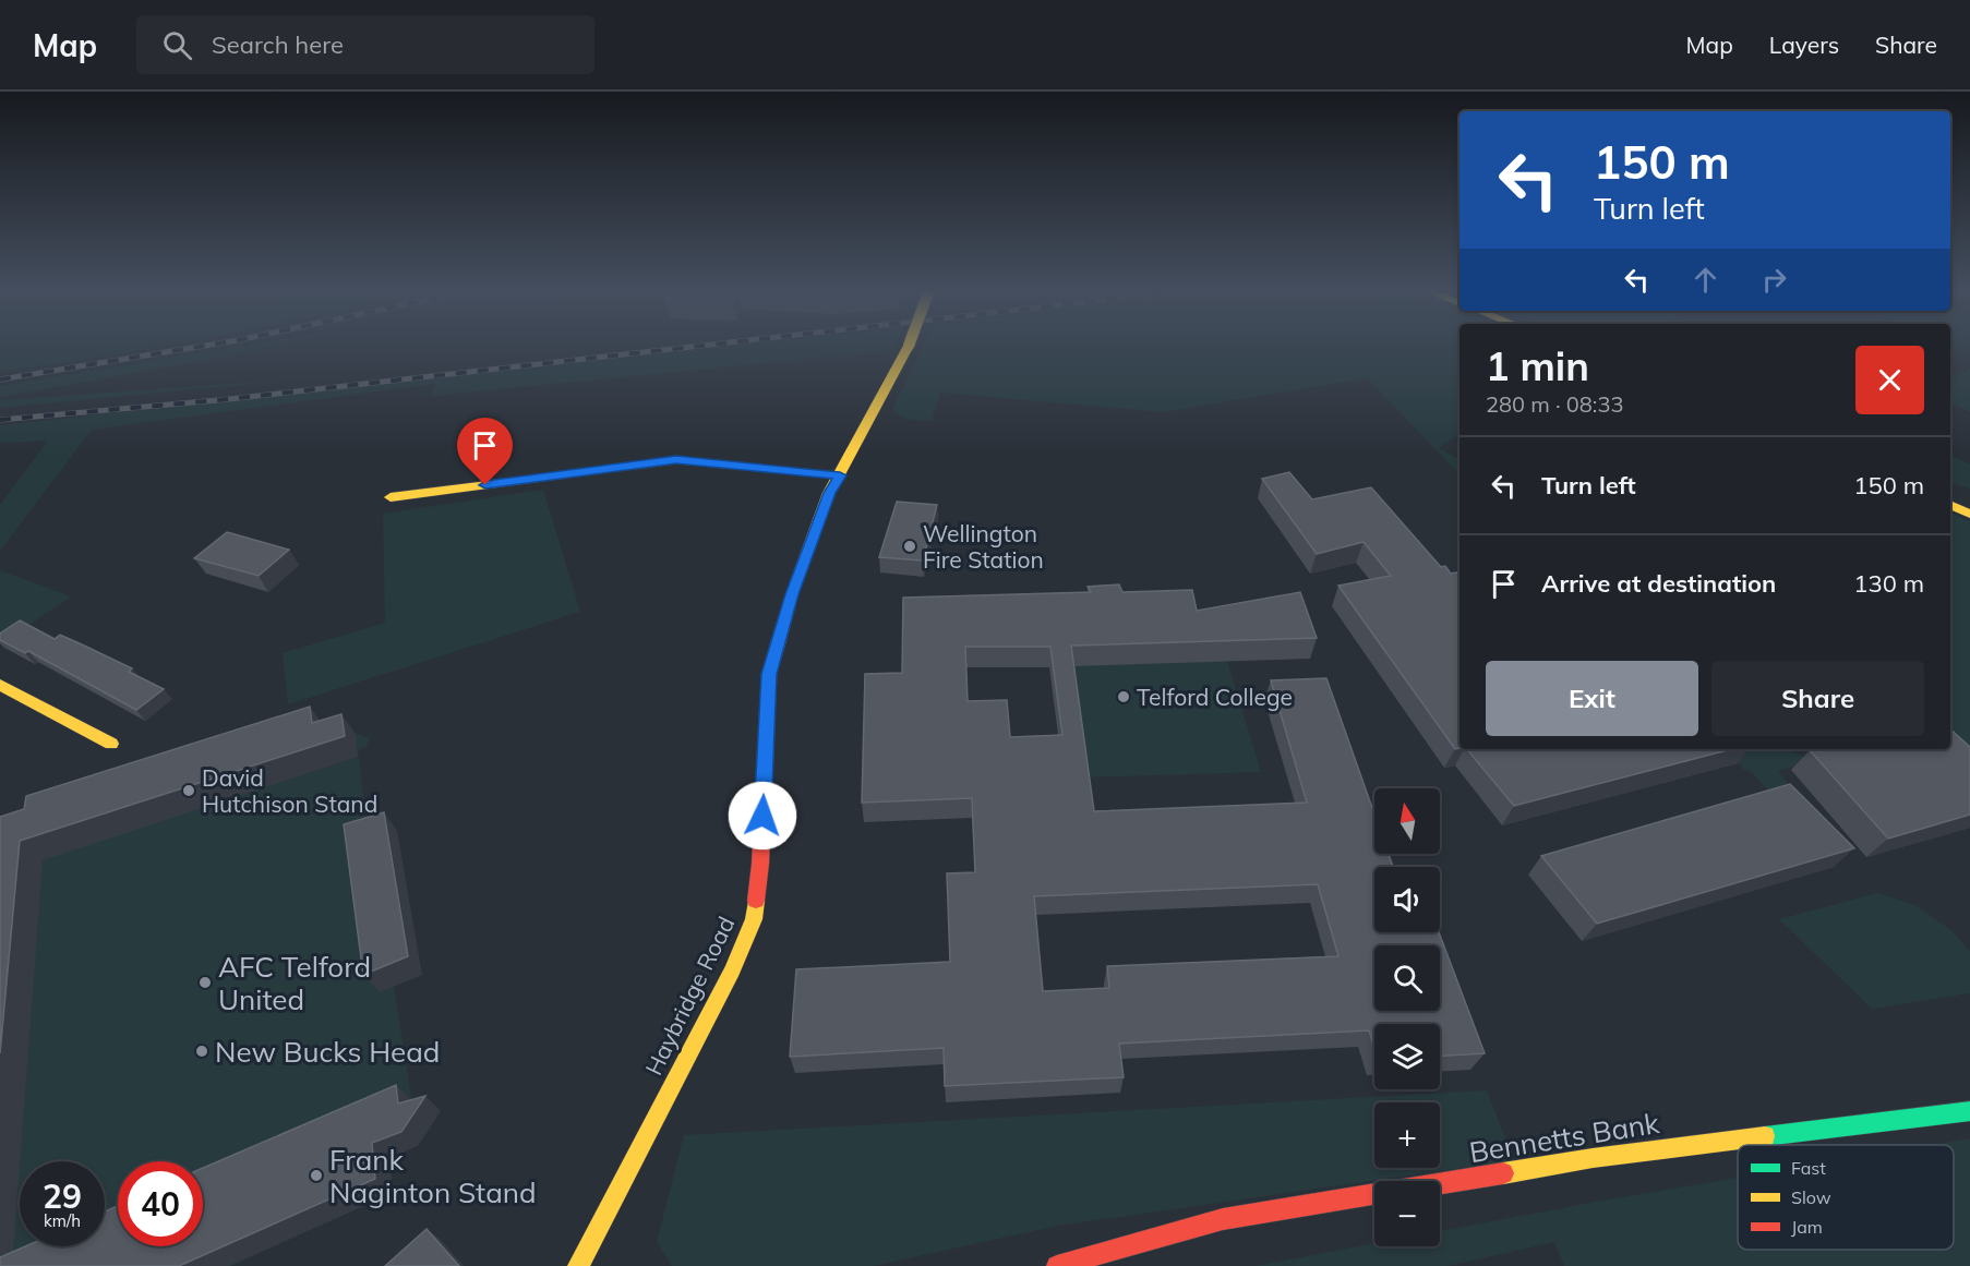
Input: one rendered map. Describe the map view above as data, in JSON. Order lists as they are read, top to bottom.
{
  "streets": {
    "street": ["Haybridge Road", "Bennetts Bank"]
  },
  "places": [
    "Wellington Fire Station",
    "Telford College",
    "David Hutchison Stand",
    "AFC Telford United",
    "New Bucks Head",
    "Frank Naginton Stand"
  ],
  "legend": ["Fast", "Slow", "Jam"],
  "north": "top",
  "page": {
    "header": "Map",
    "search": "Search here",
    "nav": ["Map", "Layers", "Share"],
    "turn": ["150 m", "Turn left"],
    "heading": ["1 min", "280 m · 08:33"],
    "list": [
      {
        "name": "Turn left",
        "value": "150 m"
      },
      {
        "name": "Arrive at destination",
        "value": "130 m"
      }
    ],
    "buttons": ["Exit", "Share"],
    "map_buttons": ["+", "−"],
    "speed": "29 km/h",
    "limit": "40"
  }
}
